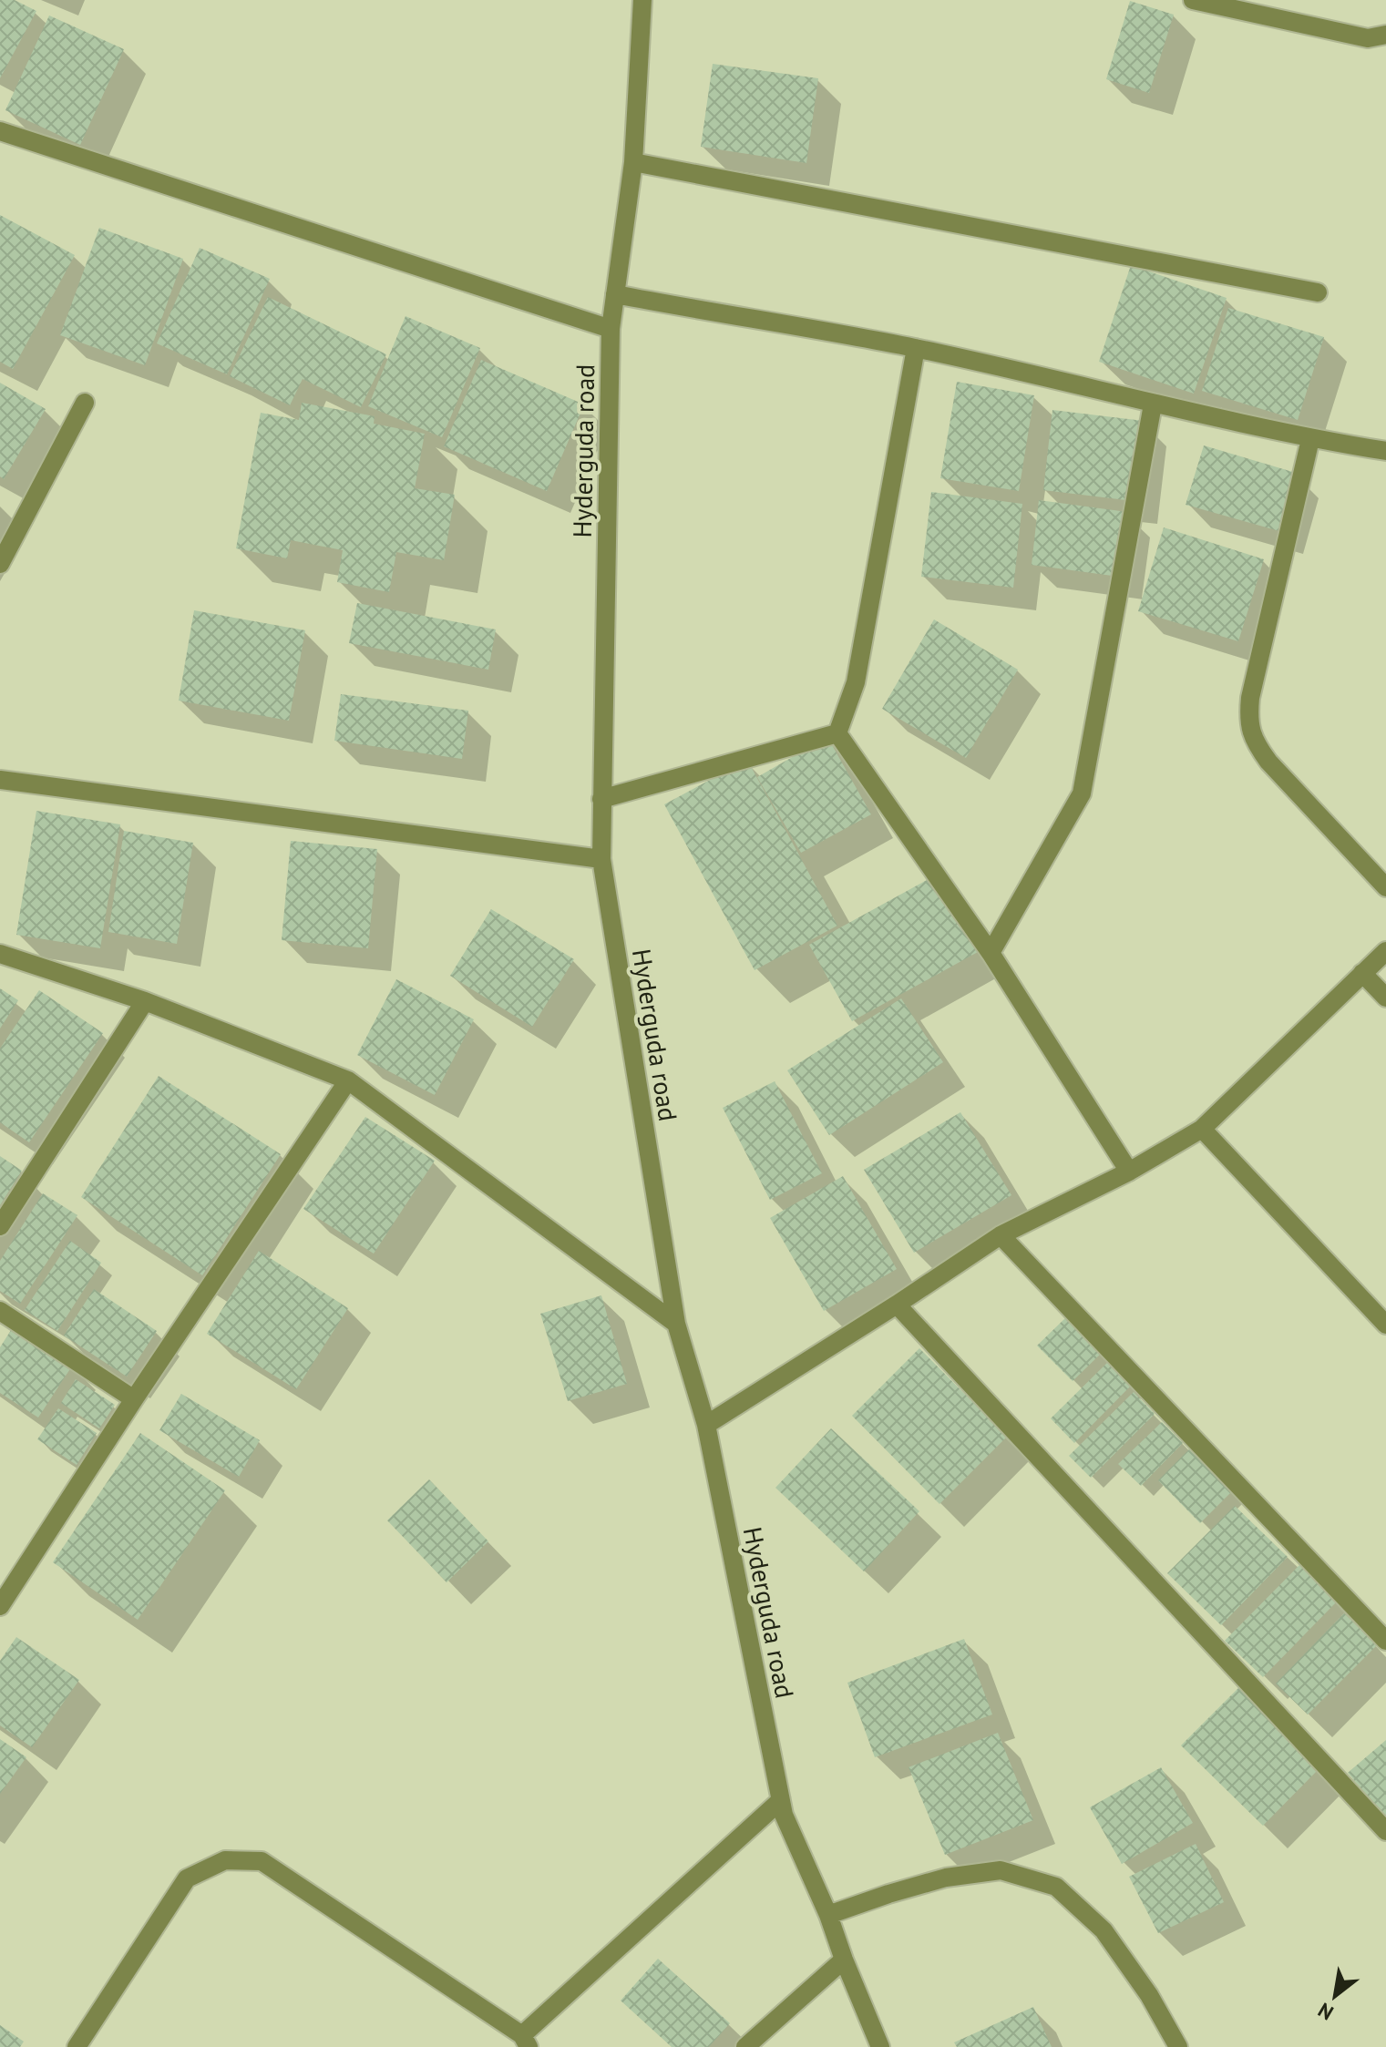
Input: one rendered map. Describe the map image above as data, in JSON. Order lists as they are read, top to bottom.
{
  "streets": {
    "street": ["Hyderguda road"]
  },
  "north": "bottom left"
}
